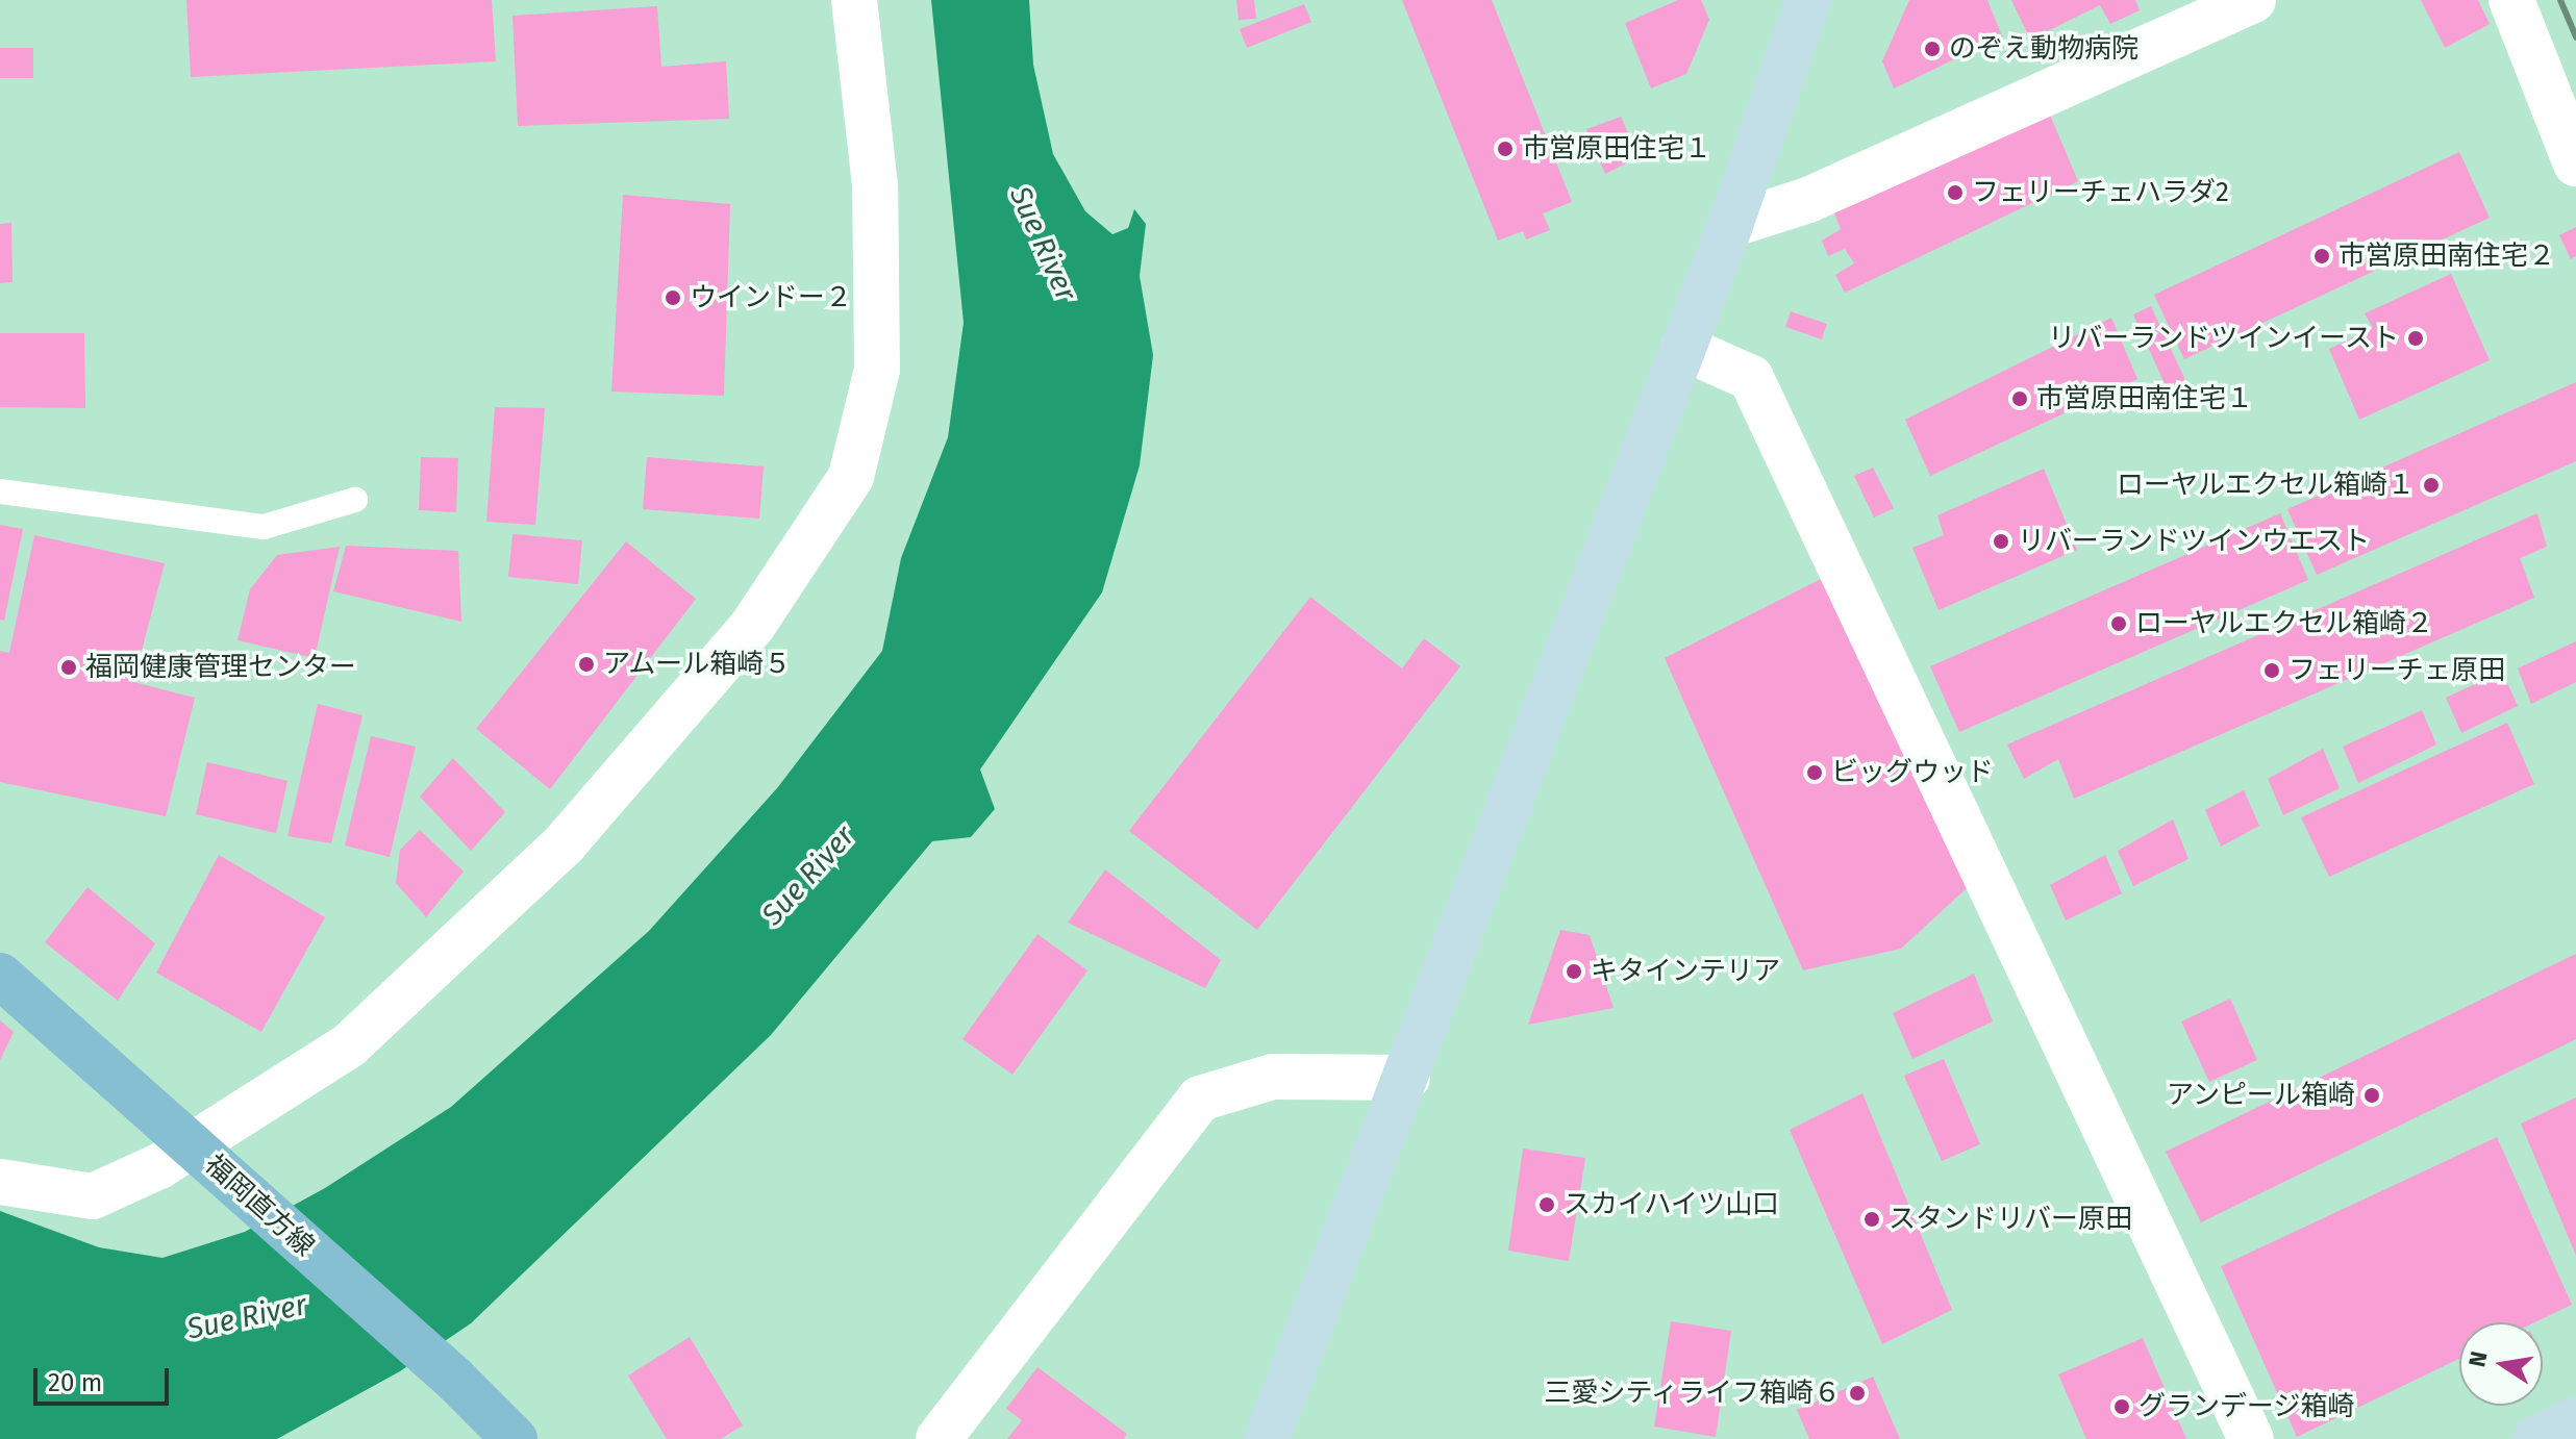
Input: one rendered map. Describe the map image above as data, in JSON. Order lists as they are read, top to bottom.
{
  "streets": {
    "main road": ["福岡直方線"]
  },
  "water": ["Sue River"],
  "places": [
    "のぞえ動物病院",
    "市営原田住宅１",
    "フェリーチェハラダ2",
    "市営原田南住宅２",
    "ウインドー２",
    "リバーランドツインイースト",
    "市営原田南住宅１",
    "ローヤルエクセル箱崎１",
    "リバーランドツインウエスト",
    "ローヤルエクセル箱崎２",
    "アムール箱崎５",
    "福岡健康管理センター",
    "フェリーチェ原田",
    "ビッグウッド",
    "キタインテリア",
    "アンピール箱崎",
    "スカイハイツ山口",
    "スタンドリバー原田",
    "三愛シティライフ箱崎６",
    "グランデージ箱崎"
  ],
  "scale_bar": "20 m",
  "north": "left"
}
